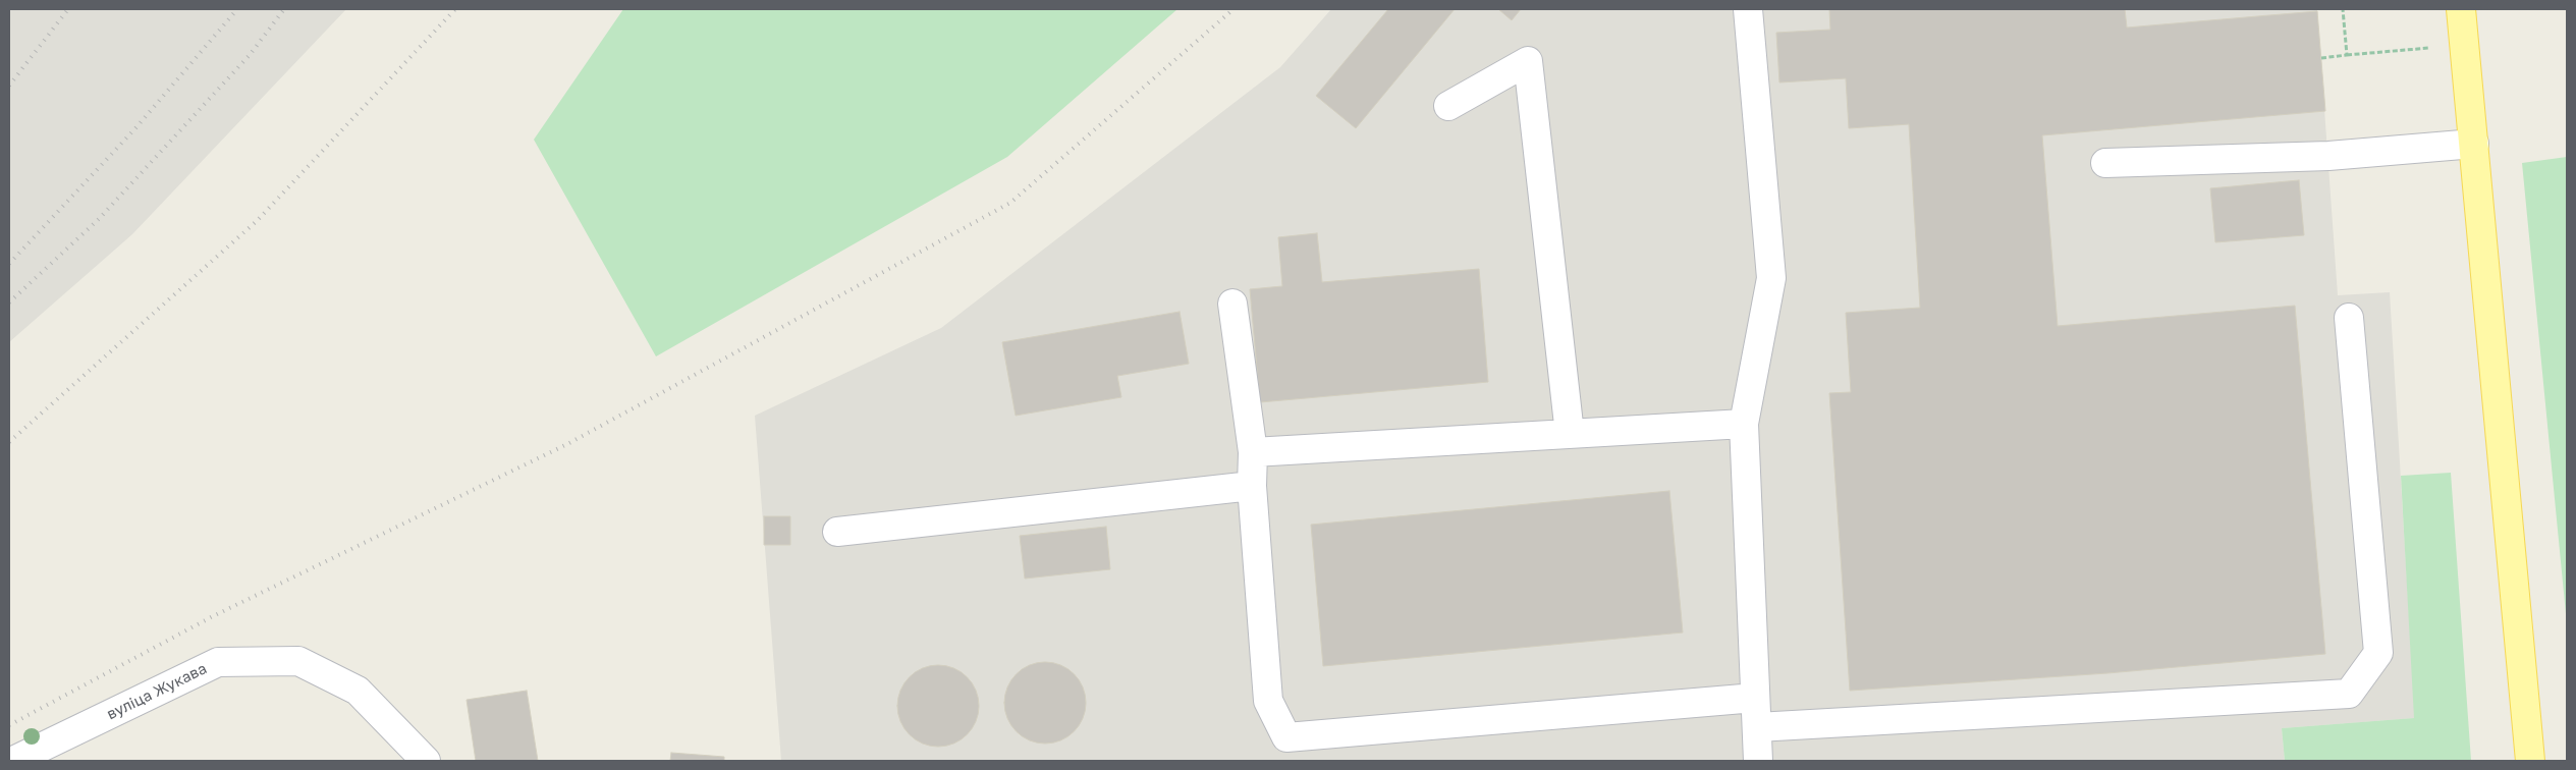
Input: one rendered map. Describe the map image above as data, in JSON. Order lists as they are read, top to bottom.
{
  "streets": {
    "street": ["вуліца Жукава"]
  }
}
